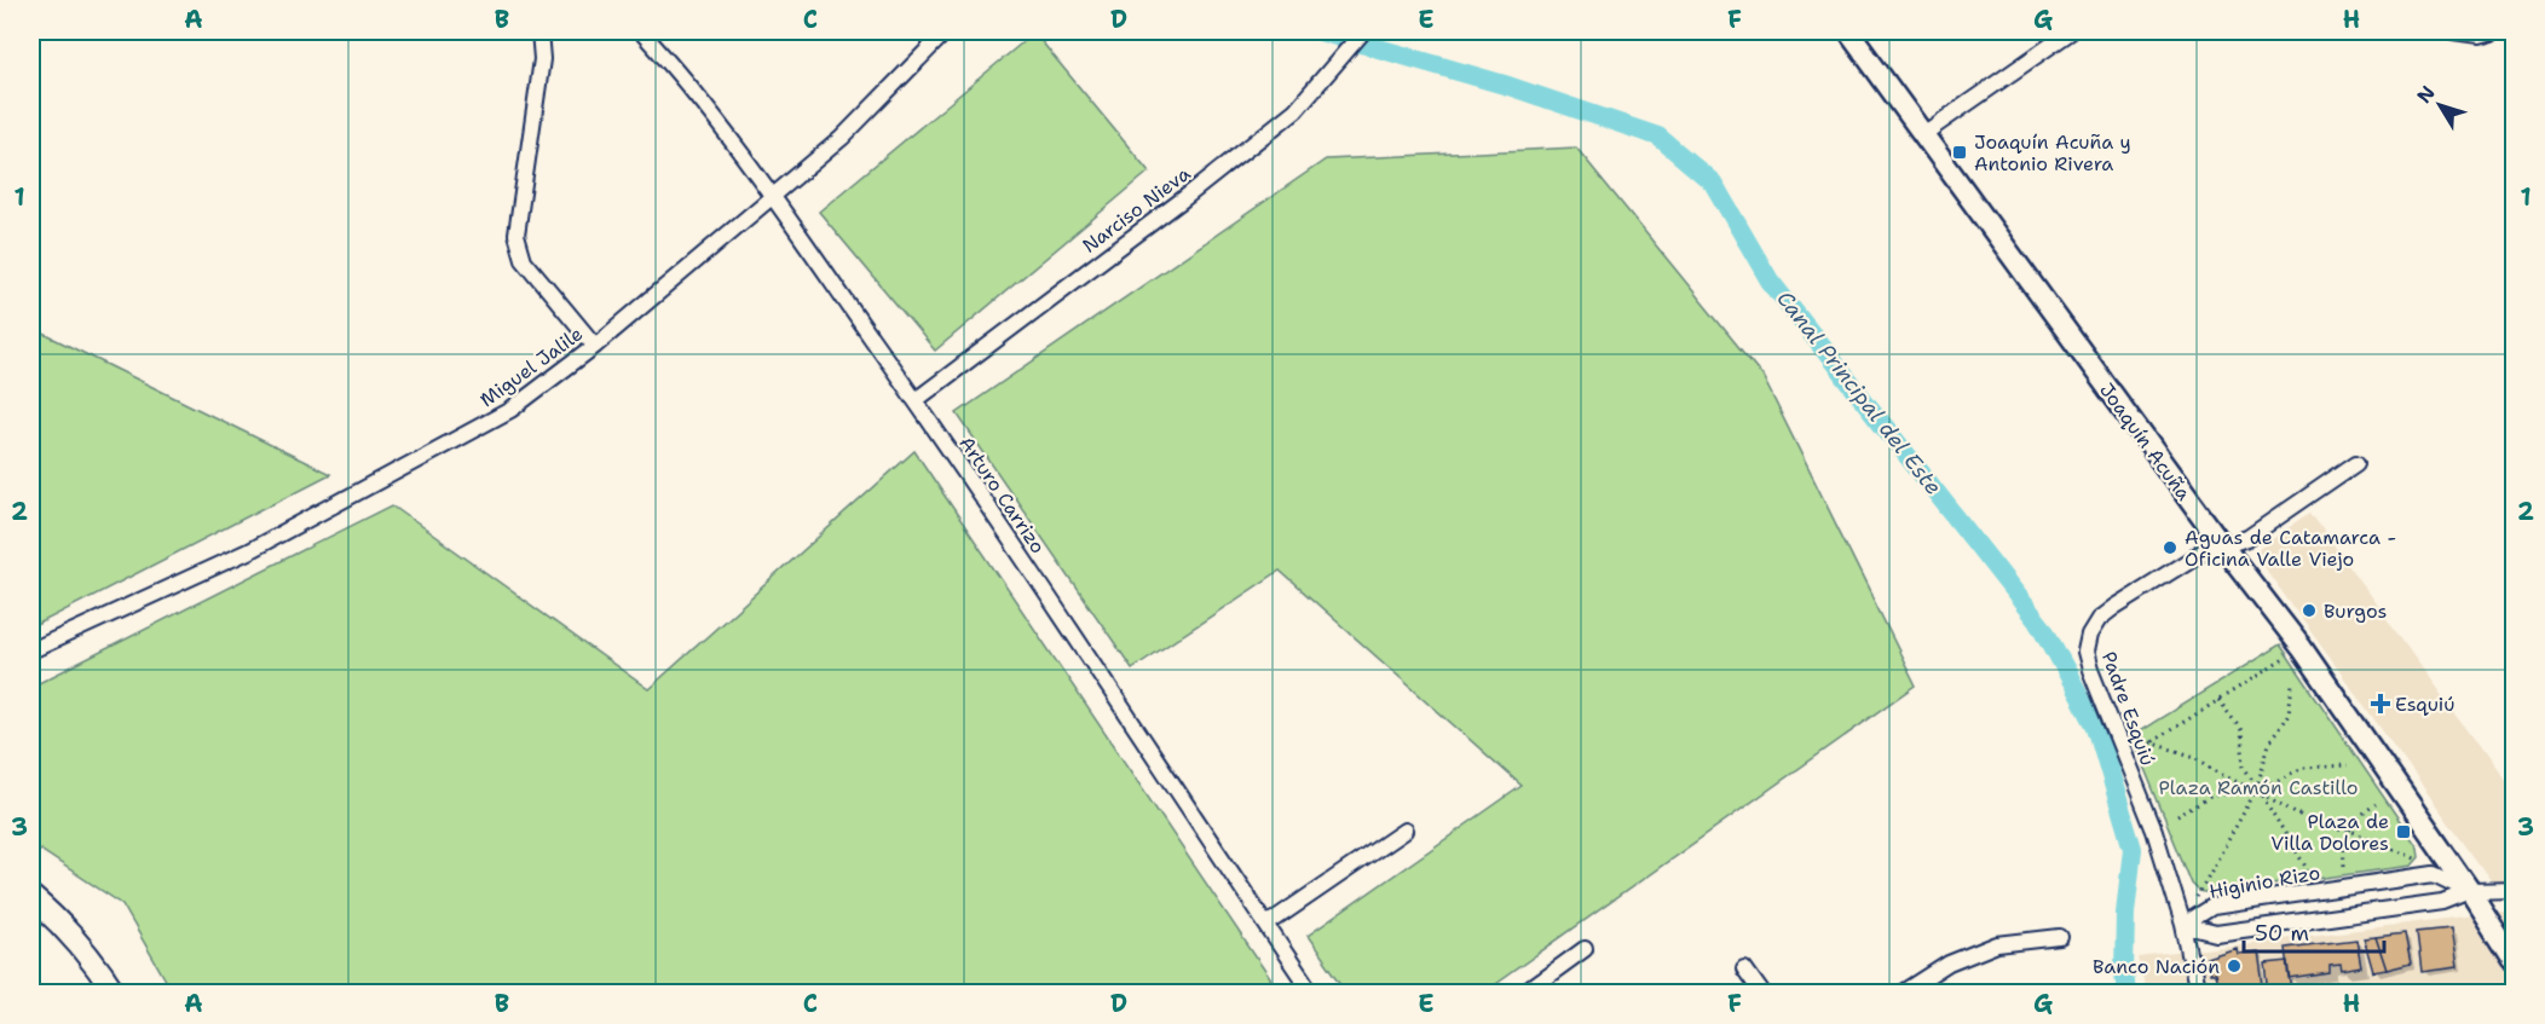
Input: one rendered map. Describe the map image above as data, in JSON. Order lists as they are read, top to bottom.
{
  "streets": {
    "street": [
      "Narciso Nieva",
      "Miguel Jalile",
      "Joaquín Acuña",
      "Arturo Carrizo",
      "Padre Esquiú",
      "Higinio Rizo"
    ]
  },
  "crossings": [
    ["Narciso Nieva", "Arturo Carrizo"],
    ["Miguel Jalile", "Arturo Carrizo"],
    ["Joaquín Acuña", "Padre Esquiú"],
    ["Joaquín Acuña", "Higinio Rizo"],
    ["Padre Esquiú", "Higinio Rizo"]
  ],
  "water": ["Canal Principal del Este"],
  "parks": ["Plaza Ramón Castillo"],
  "places": {
    "transit": ["Joaquín Acuña y Antonio Rivera", "Plaza de Villa Dolores"],
    "other": ["Aguas de Catamarca - Oficina Valle Viejo", "Burgos", "Banco Nación"],
    "health": ["Esquiú"]
  },
  "scale_bar": "50 m",
  "north": "top left",
  "grid": {
    "columns": [
      "A",
      "B",
      "C",
      "D",
      "E",
      "F",
      "G",
      "H"
    ],
    "rows": ["1", "2", "3"]
  }
}
